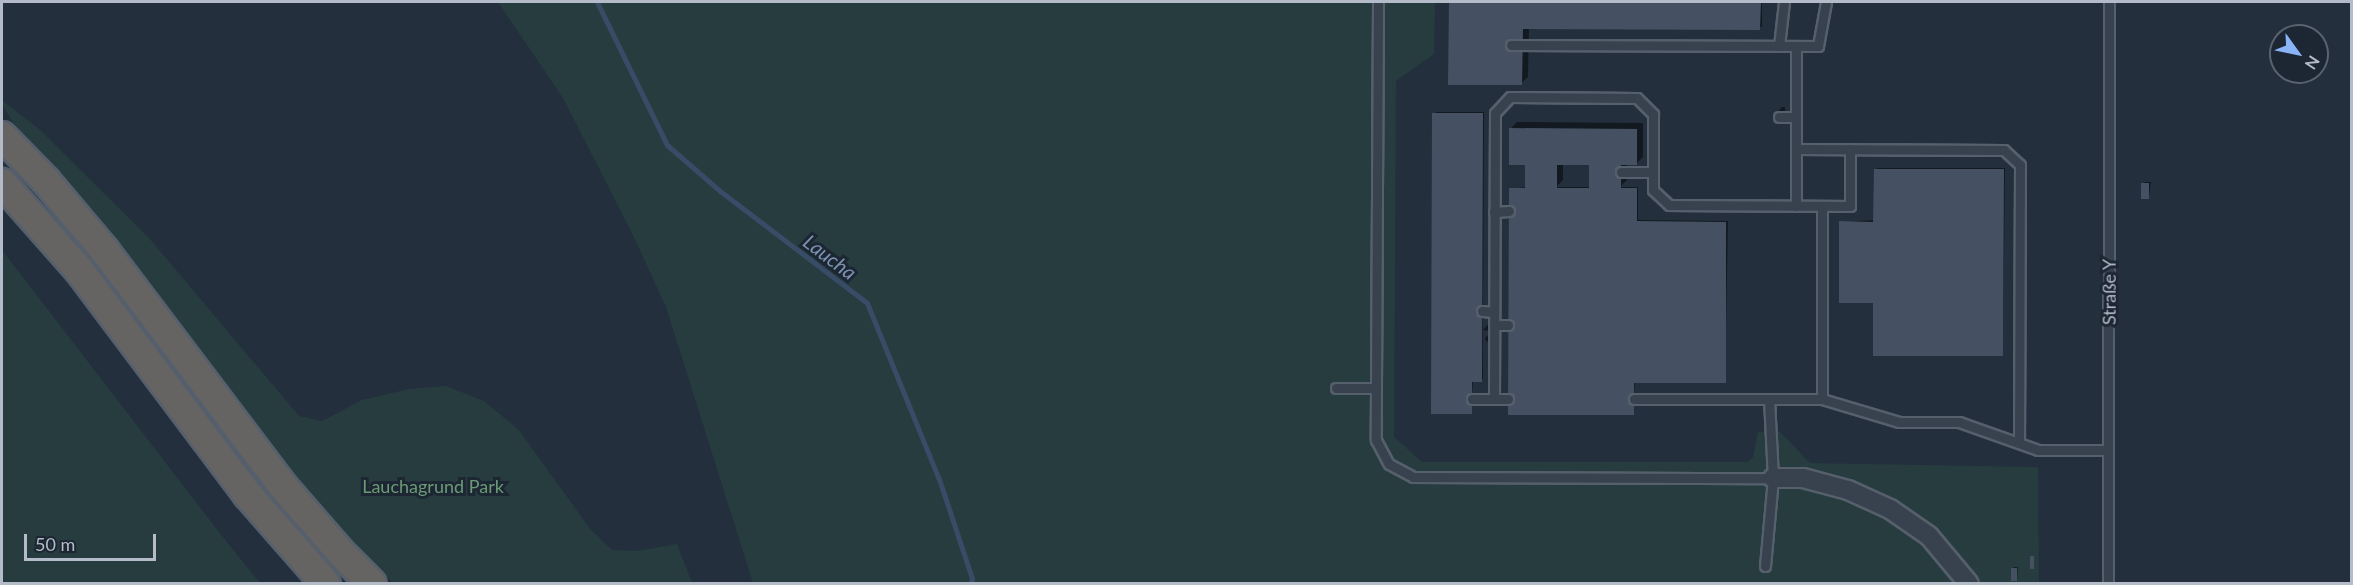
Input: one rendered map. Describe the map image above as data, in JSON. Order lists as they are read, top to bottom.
{
  "streets": {
    "lane": ["Straße Y"]
  },
  "water": ["Laucha"],
  "parks": ["Lauchagrund Park"],
  "scale_bar": "50 m",
  "north": "bottom right"
}
